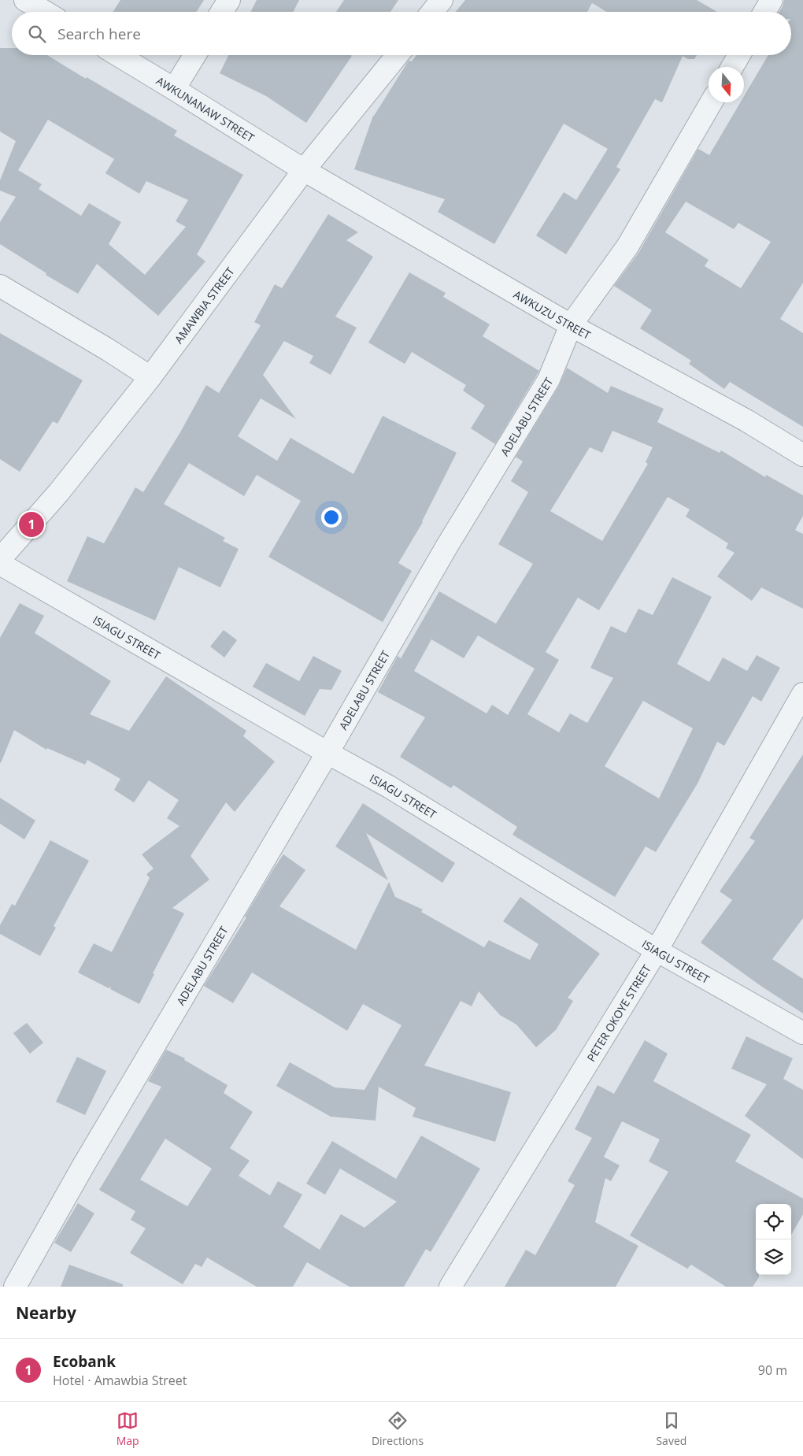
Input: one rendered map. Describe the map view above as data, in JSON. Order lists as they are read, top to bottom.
{
  "streets": {
    "street": [
      "AWKUNANAW STREET",
      "AMAWBIA STREET",
      "AWKUZU STREET",
      "ADELABU STREET",
      "ISIAGU STREET",
      "PETER OKOYE STREET"
    ]
  },
  "crossings": [
    ["AWKUNANAW STREET", "AMAWBIA STREET"],
    ["AWKUNANAW STREET", "AWKUZU STREET"],
    ["AMAWBIA STREET", "AWKUZU STREET"],
    ["AWKUZU STREET", "ADELABU STREET"],
    ["ADELABU STREET", "ISIAGU STREET"],
    ["ISIAGU STREET", "PETER OKOYE STREET"]
  ],
  "north": "bottom",
  "page": {
    "search": "Search here",
    "pins": "1",
    "heading": "Nearby",
    "list": [
      {
        "mark": "1",
        "name": "Ecobank",
        "note": "Hotel · Amawbia Street",
        "value": "90 m"
      }
    ],
    "nav": ["Map", "Directions", "Saved"]
  }
}
